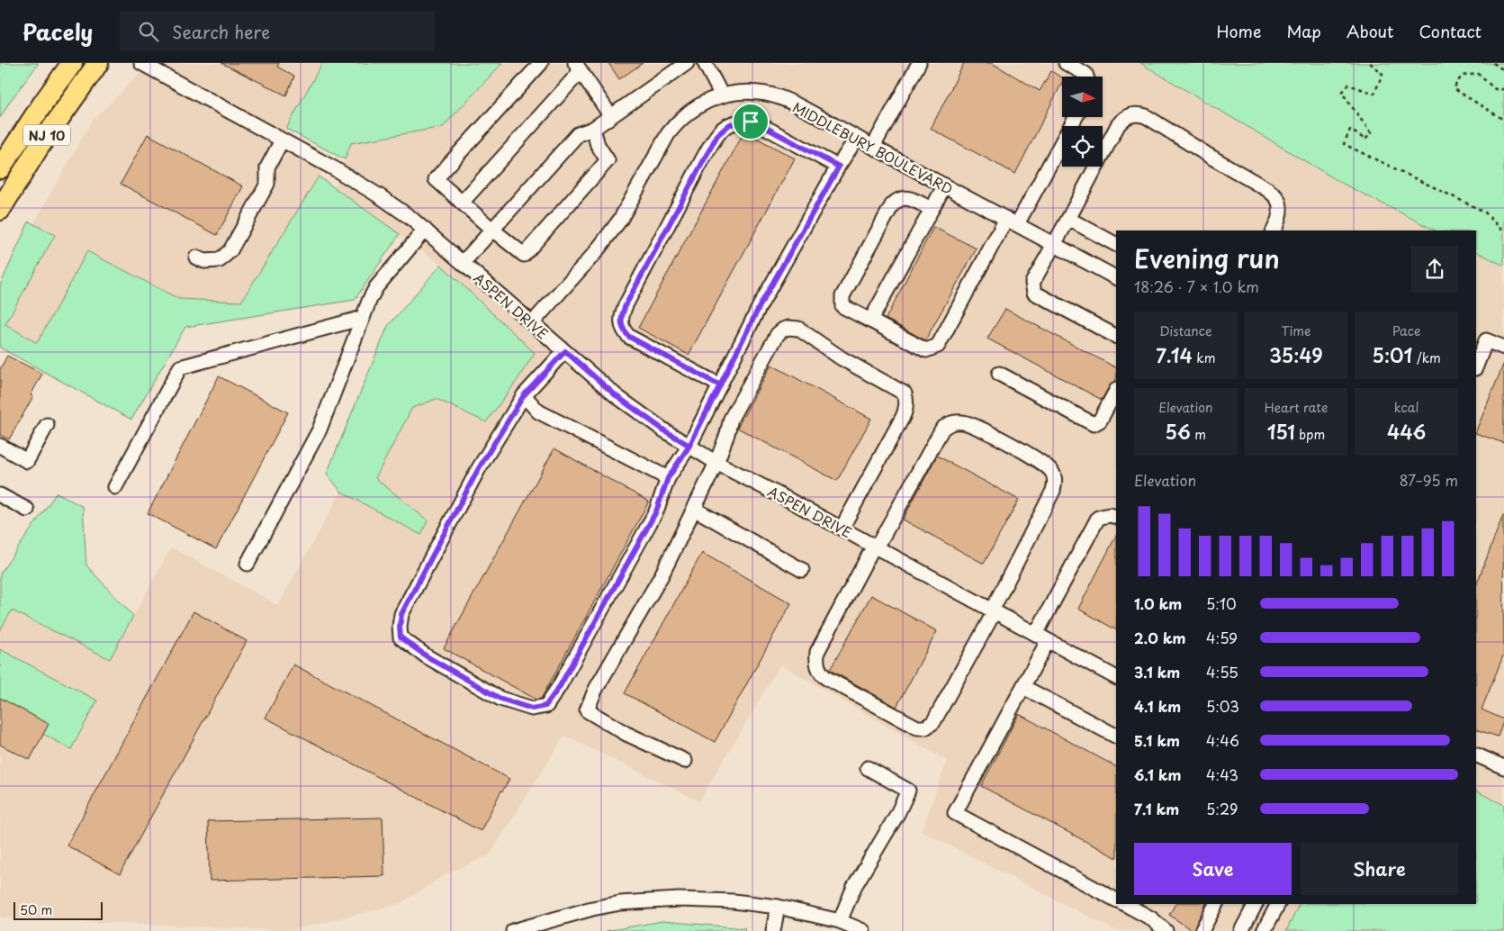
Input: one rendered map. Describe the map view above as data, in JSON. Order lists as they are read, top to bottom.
{
  "streets": {
    "highway": ["NJ 10"],
    "street": ["MIDDLEBURY BOULEVARD", "ASPEN DRIVE"]
  },
  "crossings": [
    ["MIDDLEBURY BOULEVARD", "ASPEN DRIVE"]
  ],
  "scale_bar": "50 m",
  "north": "right",
  "page": {
    "header": "Pacely",
    "search": "Search here",
    "nav": [
      "Home",
      "Map",
      "About",
      "Contact"
    ],
    "heading": ["Evening run", "18:26 · 7 × 1.0 km"],
    "stats": [
      ["Distance", "7.14 km"],
      ["Time", "35:49"],
      ["Pace", "5:01 /km"],
      ["Elevation", "56 m"],
      ["Heart rate", "151 bpm"],
      ["kcal", "446"]
    ],
    "chart": ["Elevation", "87–95 m"],
    "list": [
      {
        "name": "1.0 km",
        "note": "5:10"
      },
      {
        "name": "2.0 km",
        "note": "4:59"
      },
      {
        "name": "3.1 km",
        "note": "4:55"
      },
      {
        "name": "4.1 km",
        "note": "5:03"
      },
      {
        "name": "5.1 km",
        "note": "4:46"
      },
      {
        "name": "6.1 km",
        "note": "4:43"
      },
      {
        "name": "7.1 km",
        "note": "5:29"
      }
    ],
    "buttons": ["Save", "Share"],
    "scale": "50 m"
  }
}
